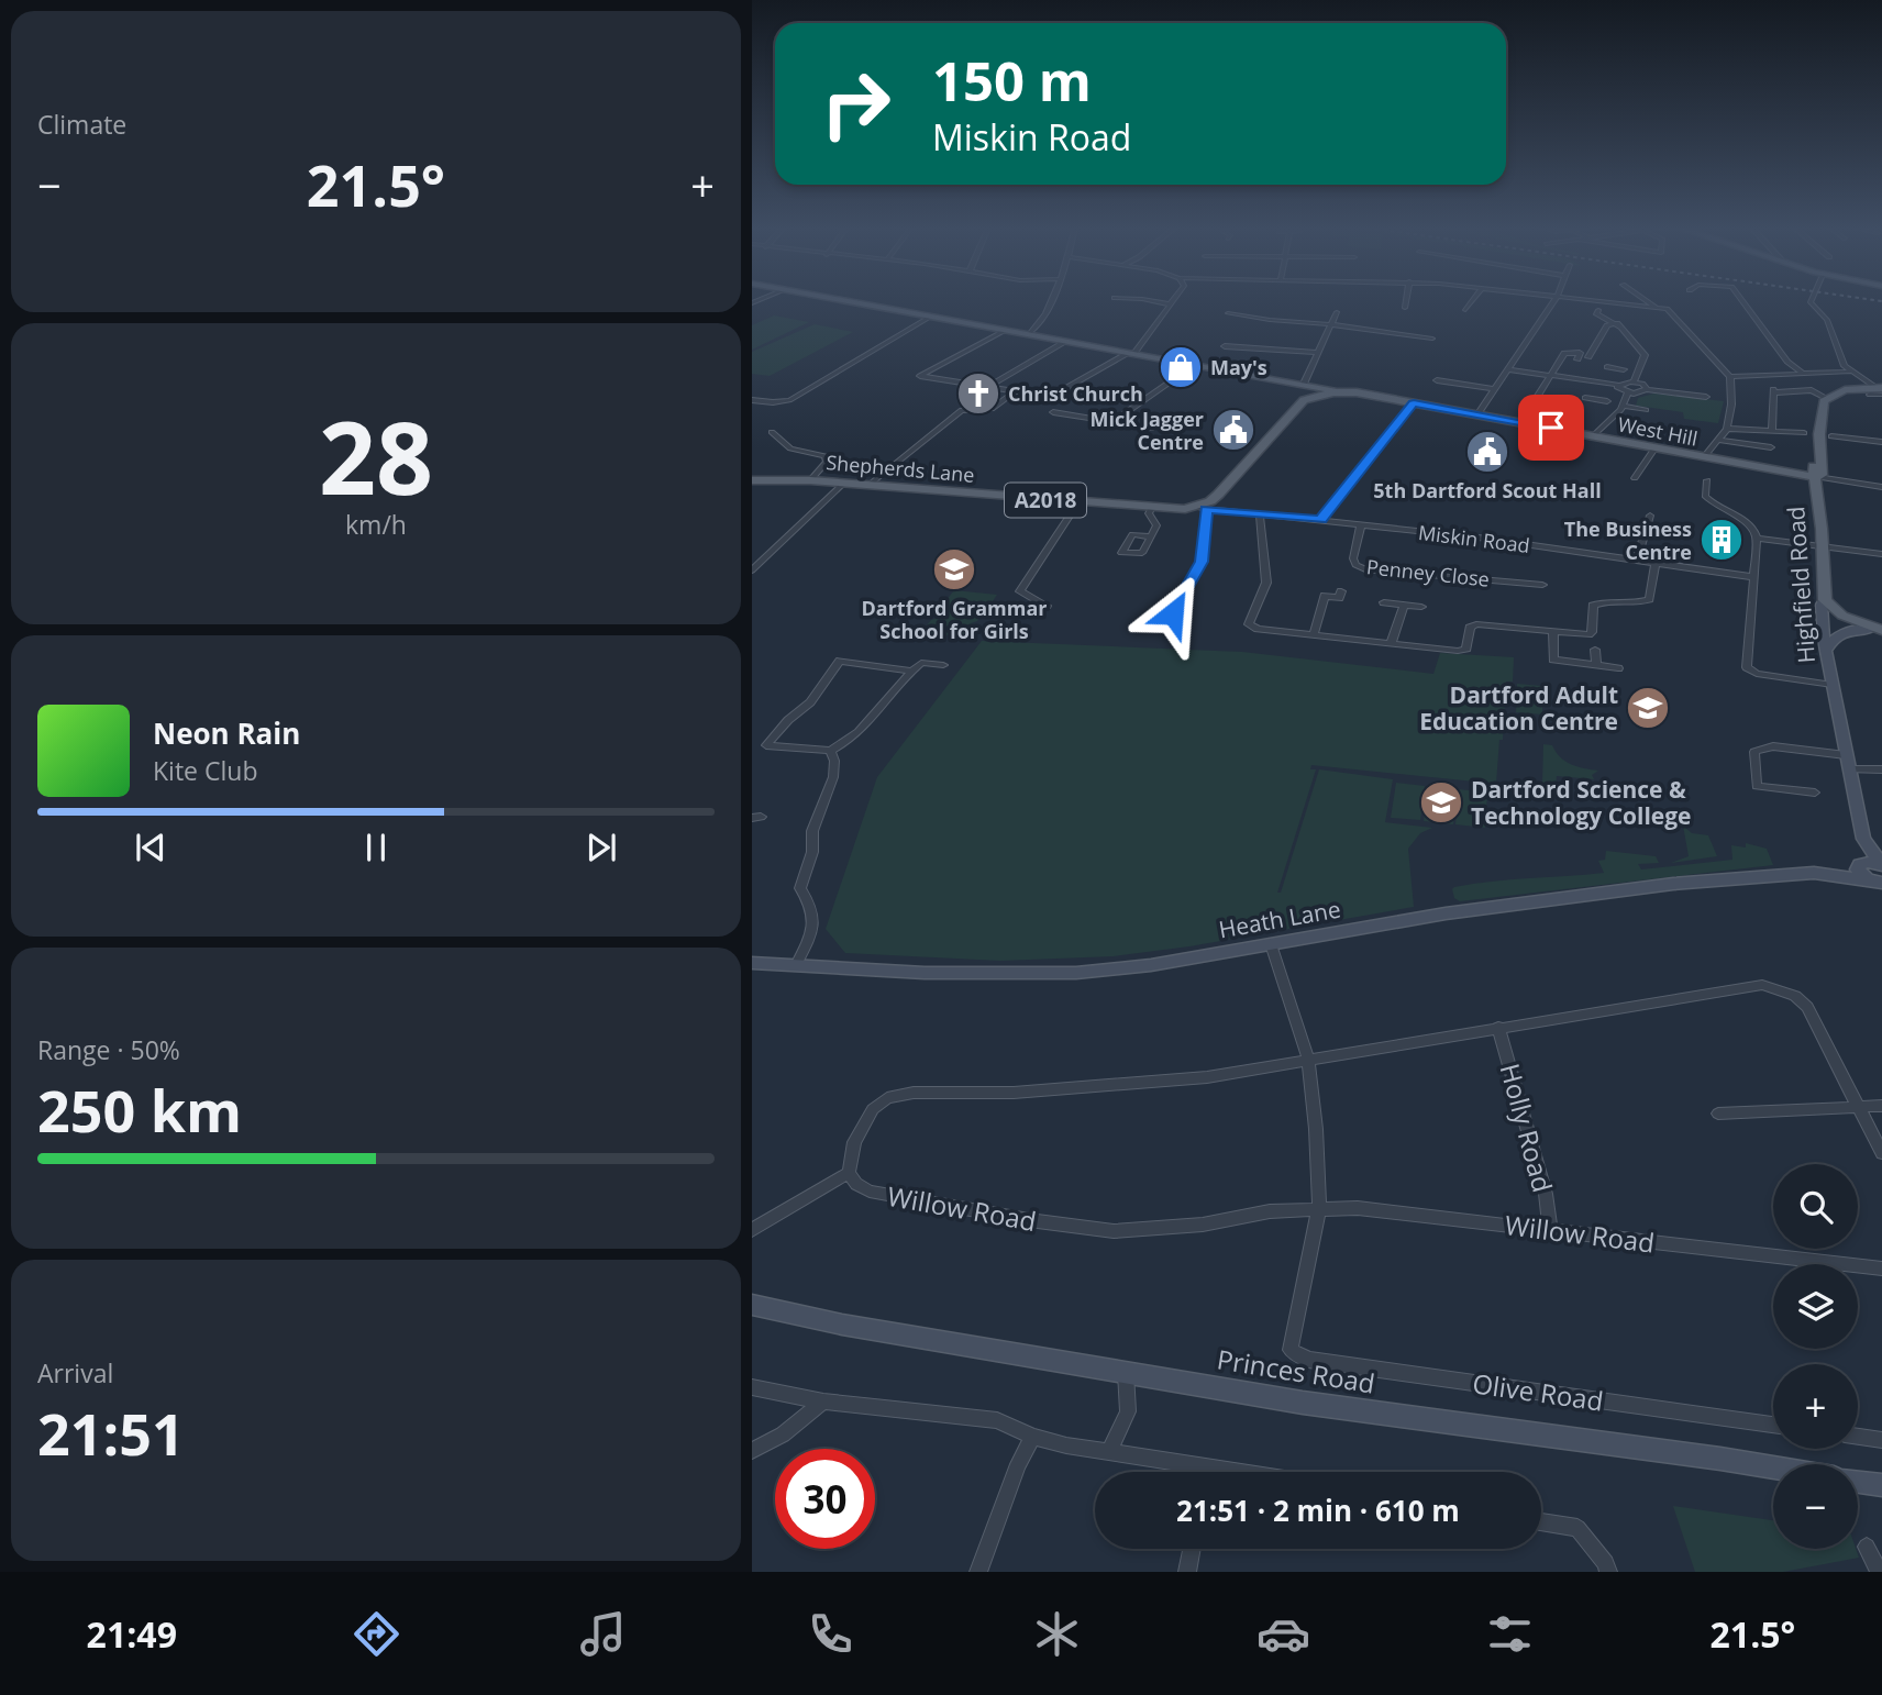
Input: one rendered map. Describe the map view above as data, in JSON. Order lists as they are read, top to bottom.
{
  "streets": {
    "main road": [
      "West Hill",
      "Shepherds Lane",
      "A2018",
      "Highfield Road"
    ],
    "street": [
      "Miskin Road",
      "Penney Close",
      "Heath Lane",
      "Holly Road",
      "Willow Road",
      "Princes Road",
      "Olive Road"
    ]
  },
  "crossings": [
    ["West Hill", "Highfield Road"],
    ["Shepherds Lane", "Miskin Road"],
    ["Miskin Road", "Penney Close"],
    ["Highfield Road", "Heath Lane"],
    ["Holly Road", "Willow Road"],
    ["Willow Road", "Olive Road"]
  ],
  "places": {
    "shop": ["May's"],
    "church": ["Christ Church"],
    "public building": ["Mick Jagger Centre", "5th Dartford Scout Hall"],
    "building": ["The Business Centre"],
    "school or university": ["Dartford Grammar School for Girls", "Dartford Adult Education Centre", "Dartford Science & Technology College"]
  },
  "page": {
    "tile": [
      "Climate",
      ["28", "km/h"],
      ["Range · 50%", "250 km"],
      ["Arrival", "21:51"]
    ],
    "turn": ["150 m", "Miskin Road"],
    "heat": ["−", "21.5°", "+"],
    "song": ["Neon Rain", "Kite Club"],
    "map_buttons": ["+", "−"],
    "limit": "30",
    "trip": "21:51 · 2 min · 610 m",
    "tabs": ["21:49", "21.5°"]
  }
}
